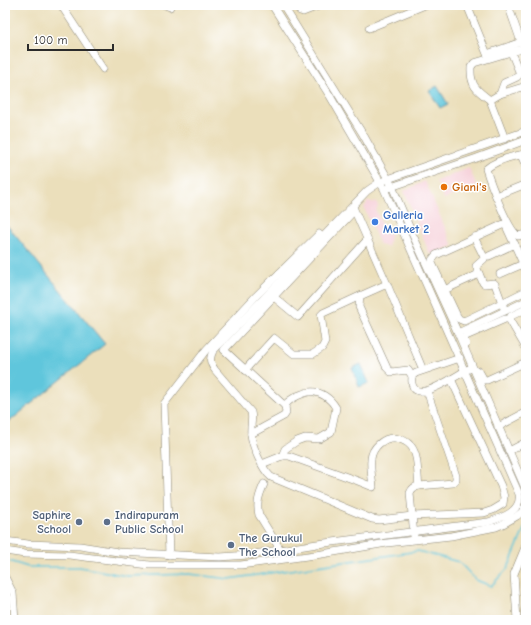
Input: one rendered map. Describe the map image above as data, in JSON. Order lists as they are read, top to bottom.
{
  "places": [
    "Giani's",
    "Galleria Market 2",
    "Saphire School",
    "Indirapuram Public School",
    "The Gurukul The School"
  ],
  "scale_bar": "100 m"
}
